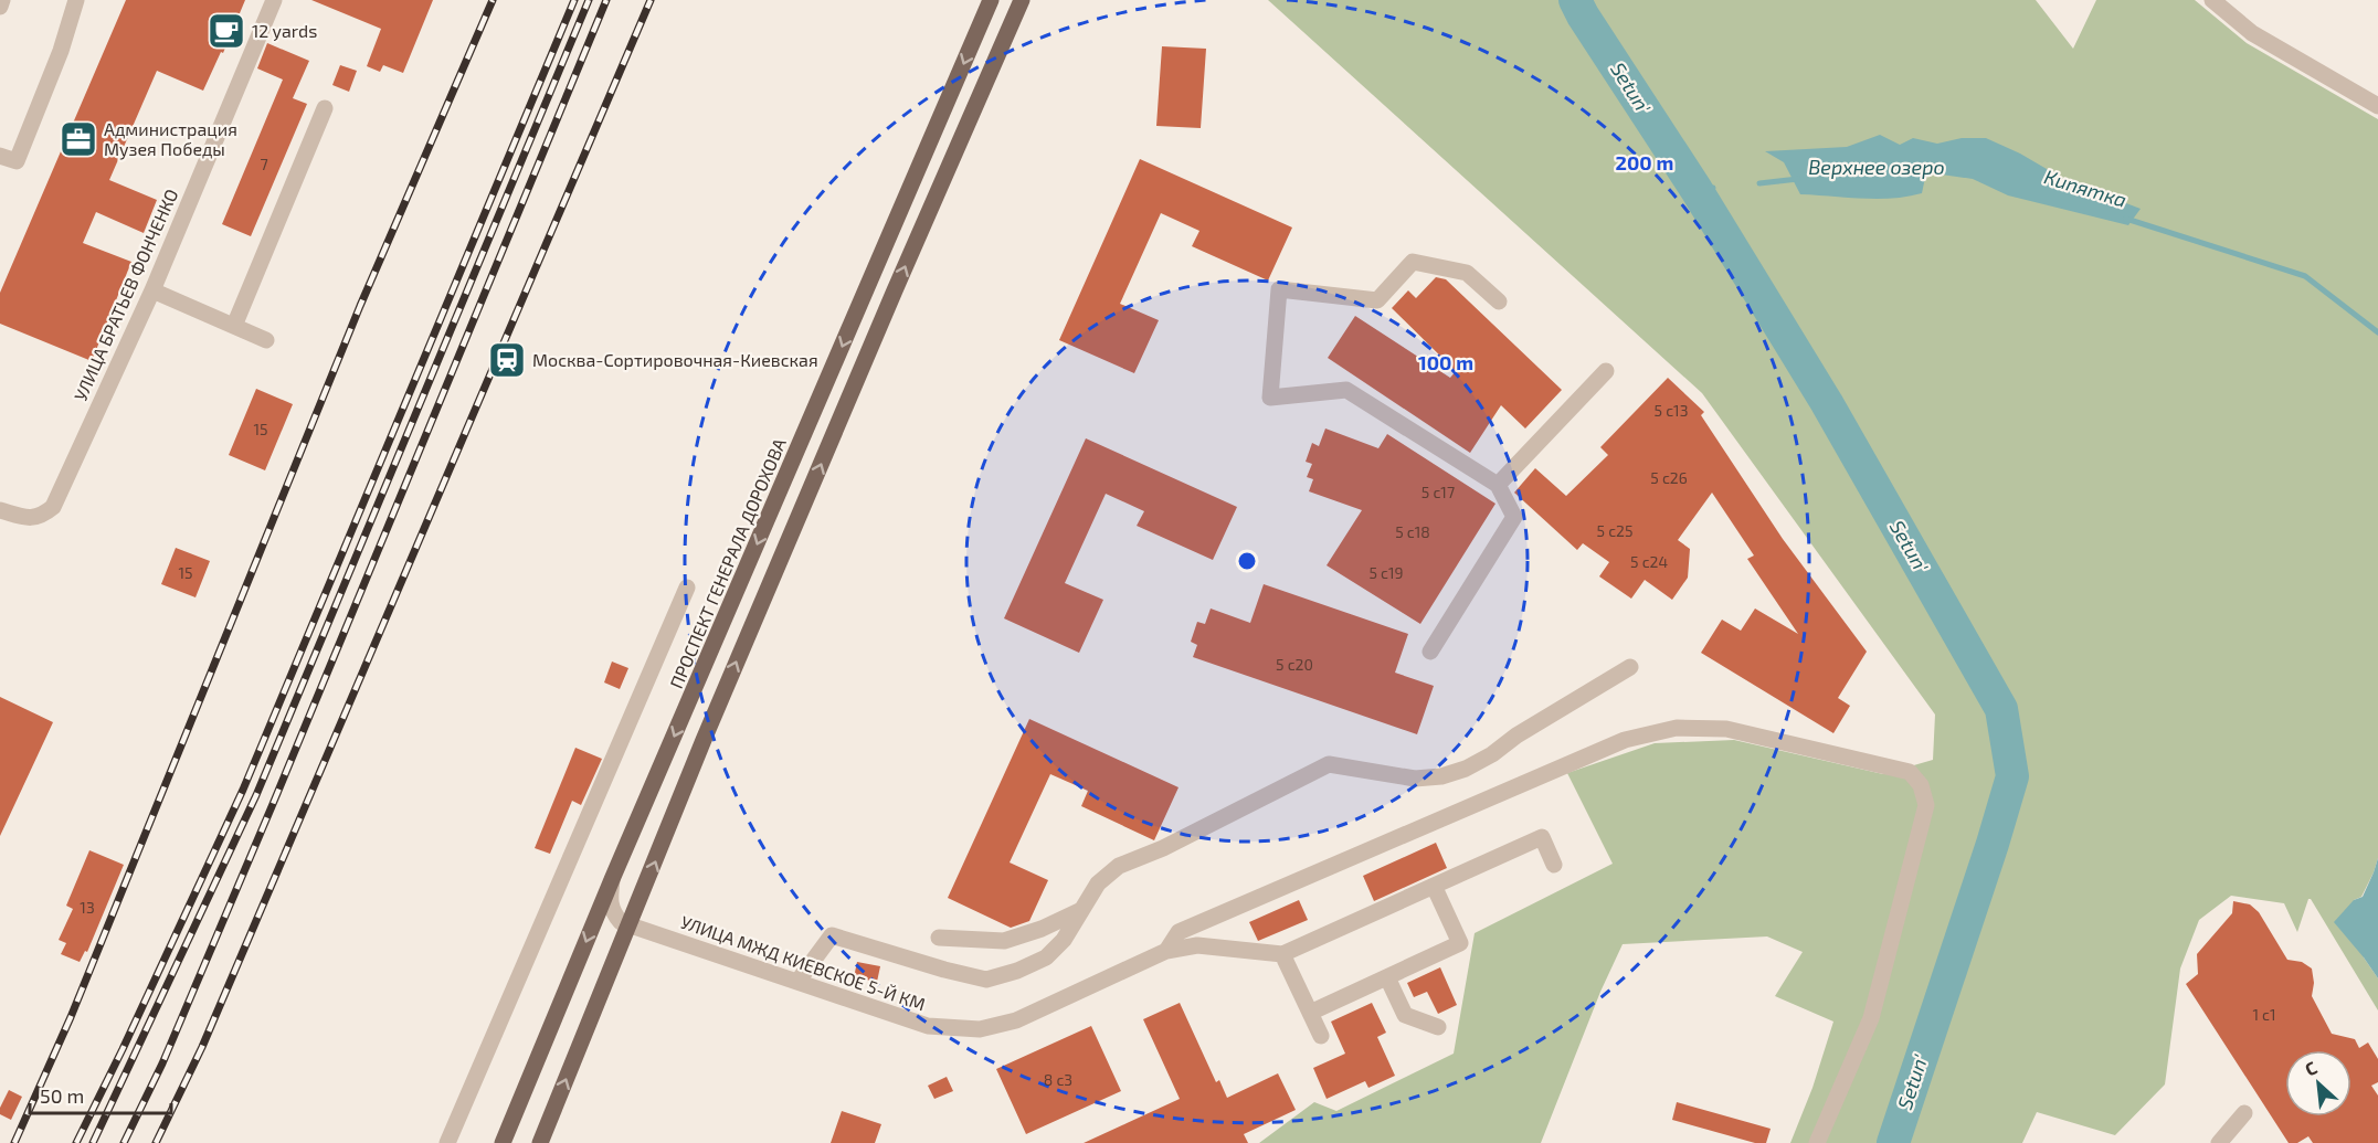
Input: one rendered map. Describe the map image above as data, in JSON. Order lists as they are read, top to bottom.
{
  "streets": {
    "main road": ["ПРОСПЕКТ ГЕНЕРАЛА ДОРОХОВА"],
    "street": ["УЛИЦА БРАТЬЕВ ФОНЧЕНКО", "УЛИЦА МЖД КИЕВСКОЕ 5-Й КМ"]
  },
  "water": ["Setun'", "Верхнее озеро", "Кипятка"],
  "places": {
    "cafe": ["12 yards"],
    "office": ["Администрация Музея Победы"],
    "station": ["Москва-Сортировочная-Киевская"]
  },
  "house_numbers": [
    "7",
    "5 с13",
    "15",
    "5 с26",
    "5 с17",
    "5 с25",
    "5 с18",
    "5 с24",
    "15",
    "5 с19",
    "5 с20",
    "13",
    "1 с1",
    "8 с3"
  ],
  "scale_bar": "50 m",
  "north": "top left",
  "rings": ["200 m", "100 m"]
}
